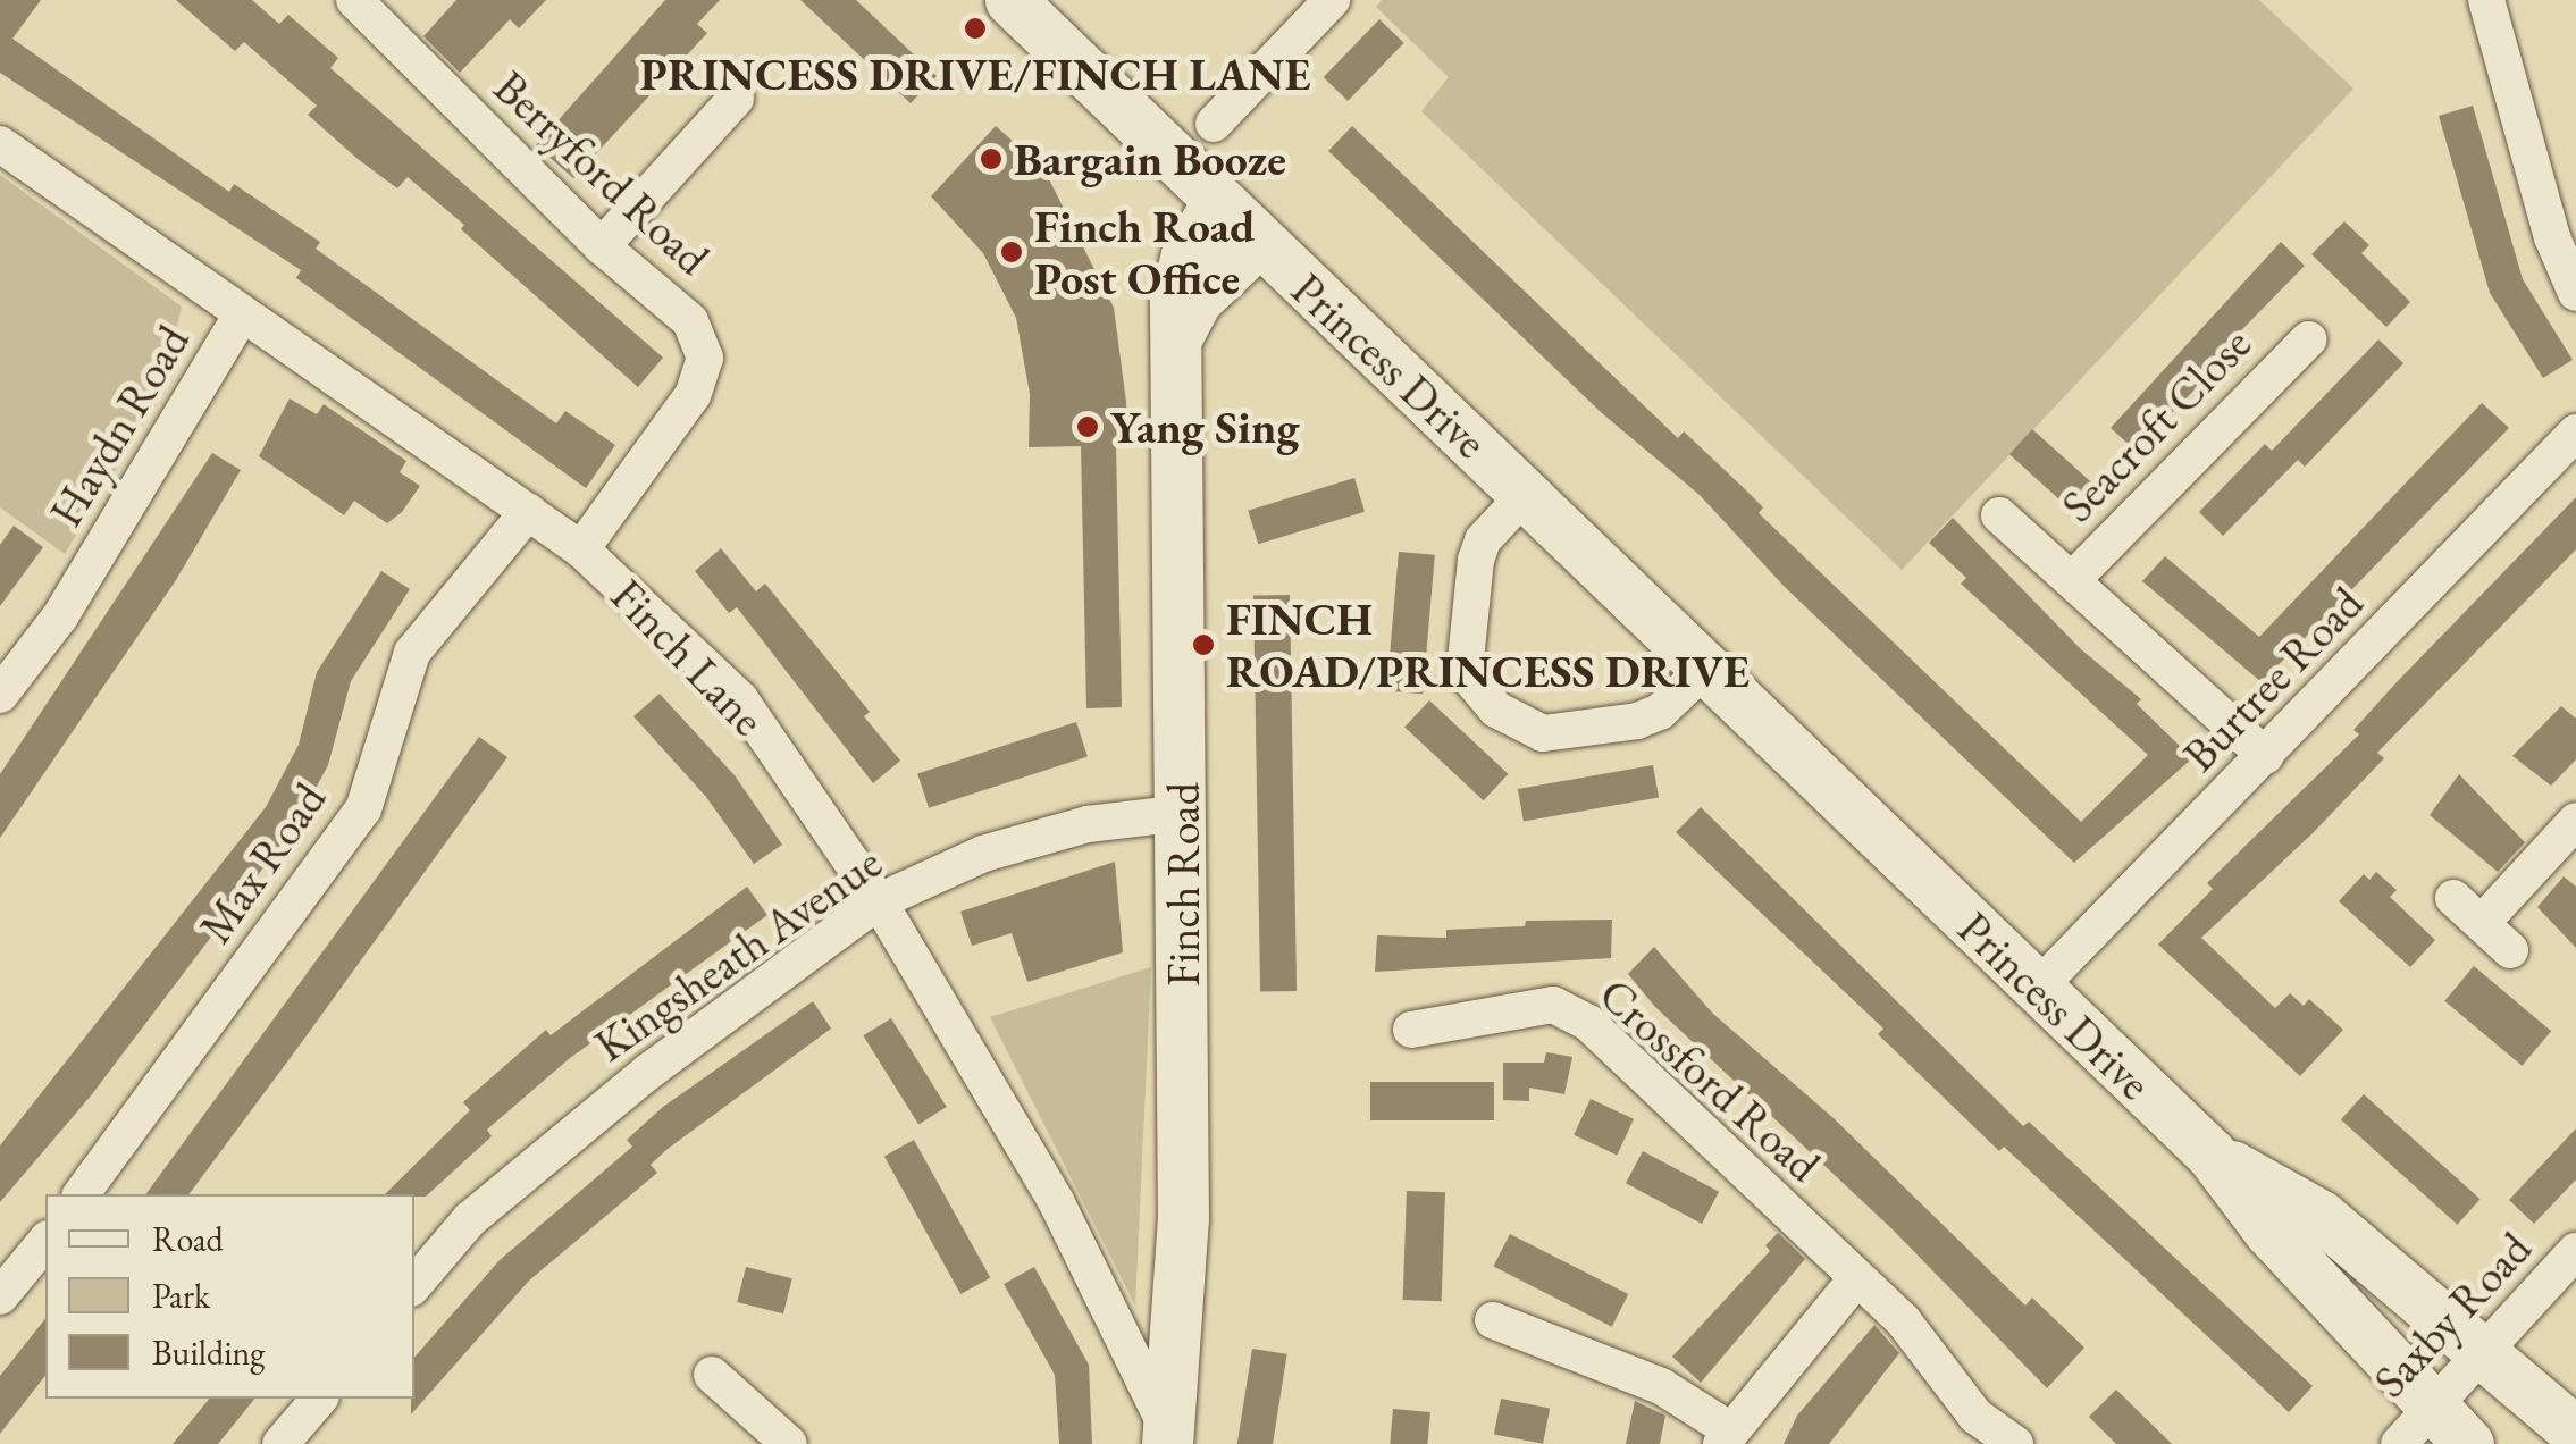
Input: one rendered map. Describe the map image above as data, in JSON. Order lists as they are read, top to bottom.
{
  "streets": {
    "street": [
      "Berryford Road",
      "Princess Drive",
      "Seacroft Close",
      "Haydn Road",
      "Finch Lane",
      "Burtree Road",
      "Max Road",
      "Finch Road",
      "Kingsheath Avenue",
      "Crossford Road",
      "Saxby Road"
    ]
  },
  "crossings": [
    ["Berryford Road", "Finch Lane"],
    ["Princess Drive", "Burtree Road"],
    ["Princess Drive", "Finch Road"],
    ["Princess Drive", "Saxby Road"],
    ["Haydn Road", "Finch Lane"],
    ["Finch Lane", "Max Road"],
    ["Finch Lane", "Finch Road"],
    ["Finch Lane", "Kingsheath Avenue"],
    ["Finch Road", "Kingsheath Avenue"]
  ],
  "places": [
    "PRINCESS DRIVE/FINCH LANE",
    "Bargain Booze",
    "Finch Road Post Office",
    "Yang Sing",
    "FINCH ROAD/PRINCESS DRIVE"
  ],
  "legend": ["Road", "Park", "Building"]
}
